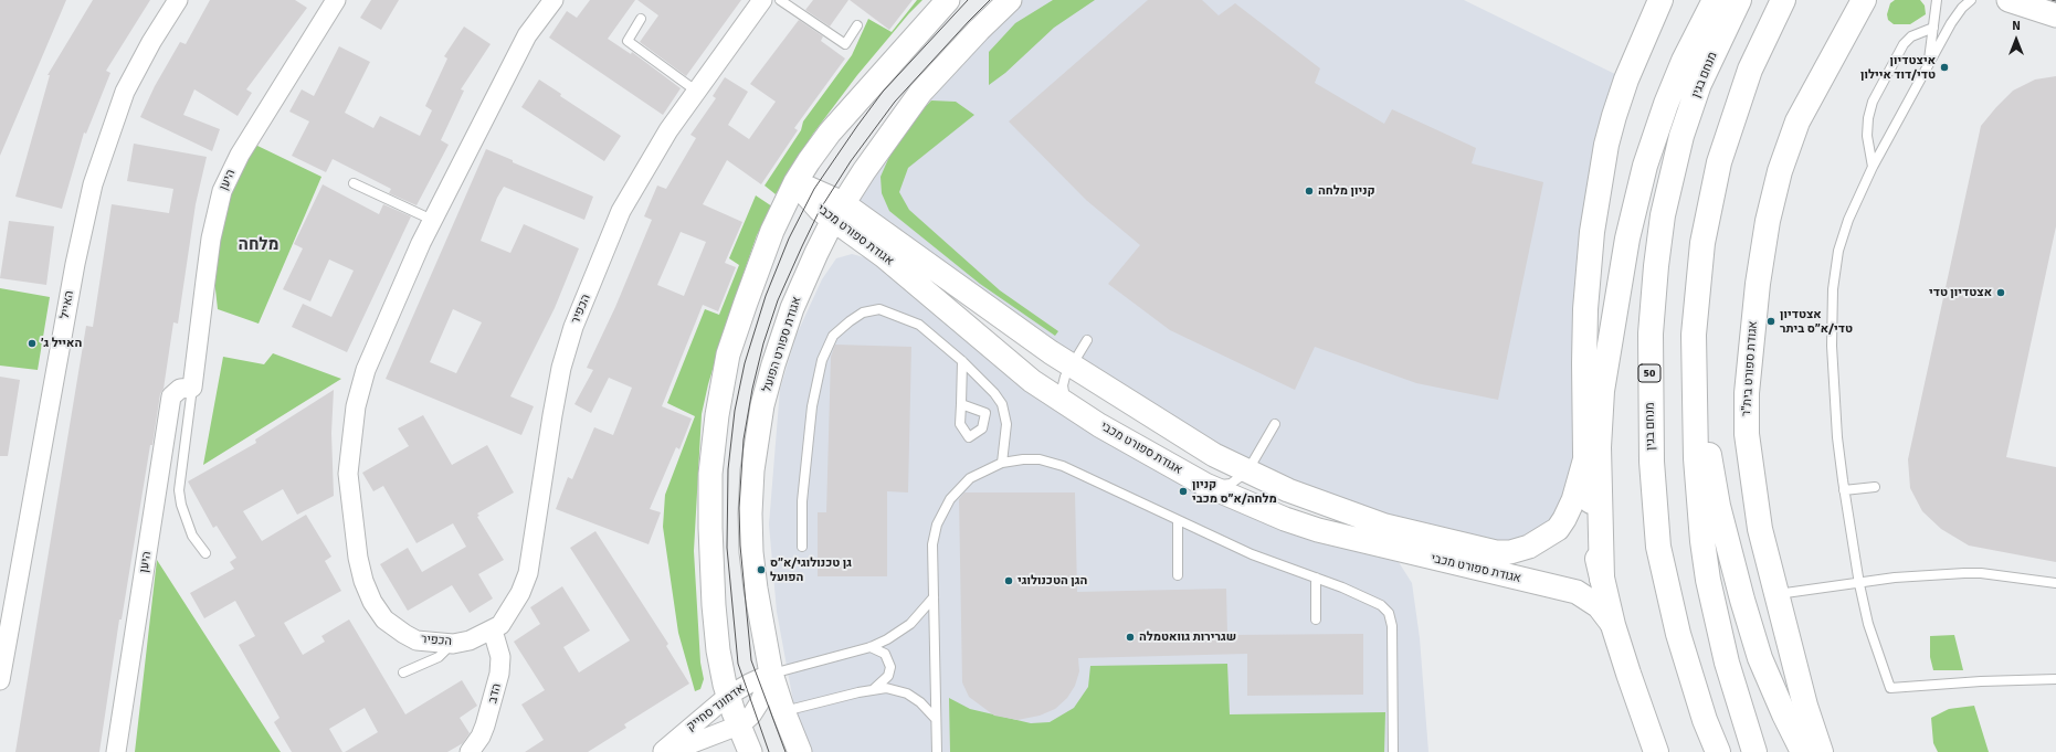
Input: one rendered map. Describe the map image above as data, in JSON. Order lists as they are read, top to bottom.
{
  "streets": {
    "main road": ["מנחם בגין", "אגודת ספורט בית\"ר", "50"],
    "street": [
      "היען",
      "אגודת ספורט מכבי",
      "האייל",
      "הכפיר",
      "אגודת ספורט הפועל",
      "הדב",
      "אדמונד סחייק"
    ]
  },
  "crossings": [
    ["אגודת ספורט מכבי", "אגודת ספורט הפועל"],
    ["הכפיר", "הדב"],
    ["אגודת ספורט הפועל", "אדמונד סחייק"]
  ],
  "districts": ["מלחה"],
  "places": [
    "איצטדיון טדי/דוד איילון",
    "קניון מלחה",
    "אצטדיון טדי",
    "אצטדיון טדי/א״ס ביתר",
    "האייל ג׳",
    "קניון מלחה/א״ס מכבי",
    "גן טכנולוגי/א״ס הפועל",
    "הגן הטכנולוגי",
    "שגרירות גוואטמלה"
  ],
  "north": "top"
}
